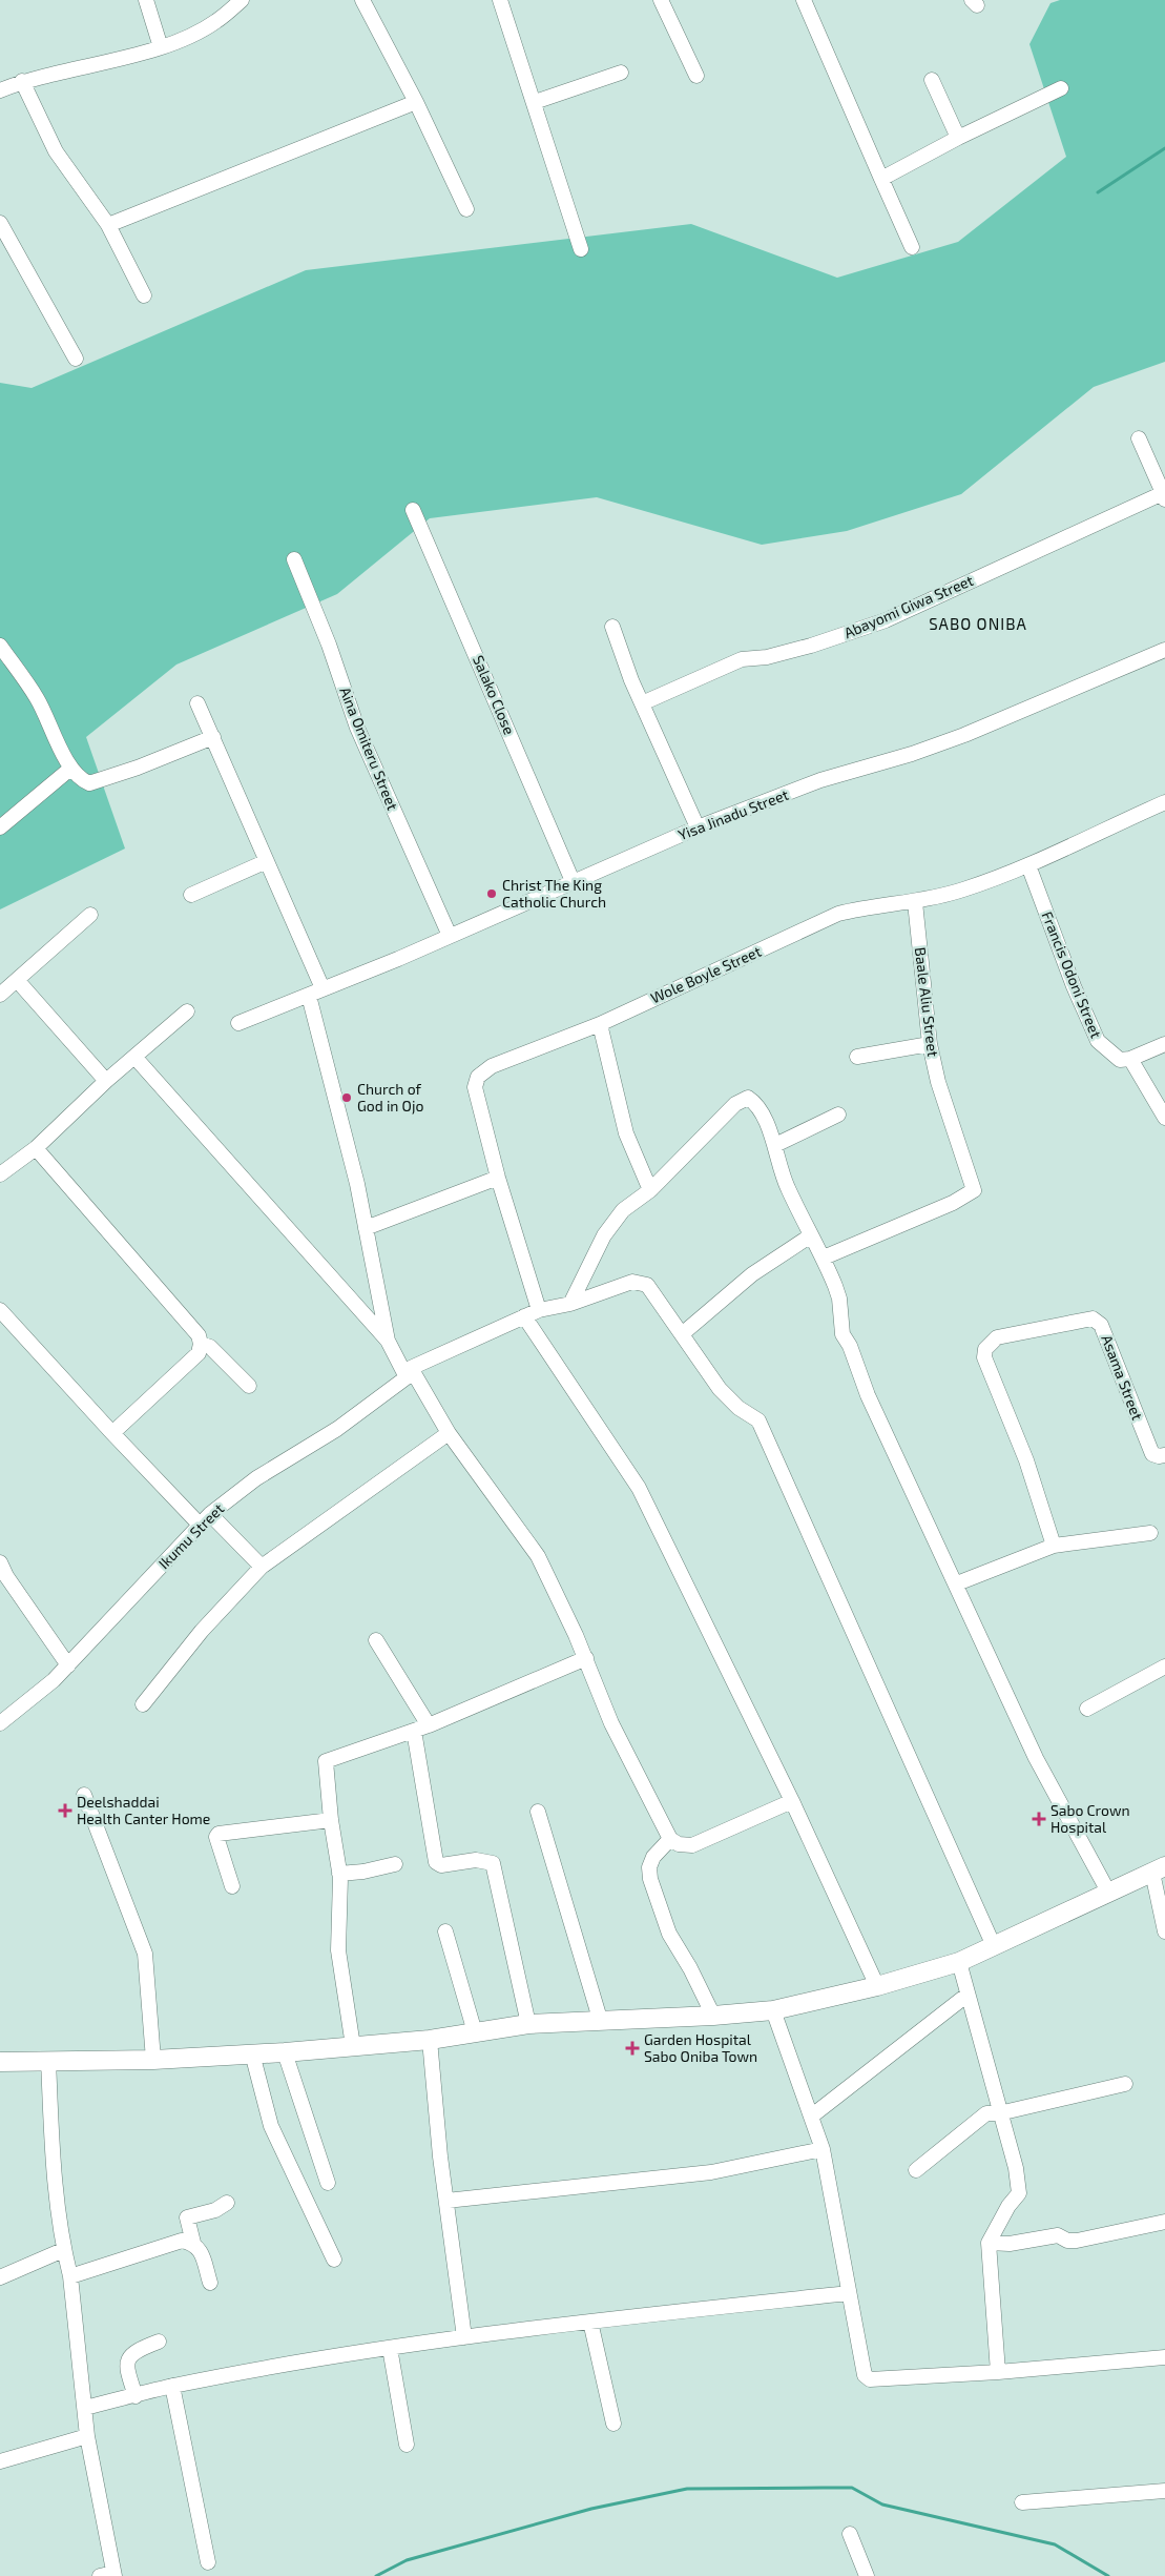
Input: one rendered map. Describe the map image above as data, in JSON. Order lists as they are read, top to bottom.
{
  "streets": {
    "street": [
      "Abayomi Giwa Street",
      "Salako Close",
      "Aina Omiteru Street",
      "Yisa Jinadu Street",
      "Wole Boyle Street",
      "Francis Odoni Street",
      "Baale Aliu Street",
      "Asama Street",
      "Ikumu Street"
    ]
  },
  "crossings": [
    ["Salako Close", "Yisa Jinadu Street"],
    ["Aina Omiteru Street", "Yisa Jinadu Street"],
    ["Wole Boyle Street", "Francis Odoni Street"],
    ["Wole Boyle Street", "Baale Aliu Street"],
    ["Wole Boyle Street", "Ikumu Street"]
  ],
  "districts": ["SABO ONIBA"],
  "places": {
    "other": ["Christ The King Catholic Church", "Church of God in Ojo"],
    "health": ["Deelshaddai Health Canter Home", "Sabo Crown Hospital", "Garden Hospital Sabo Oniba Town"]
  }
}
